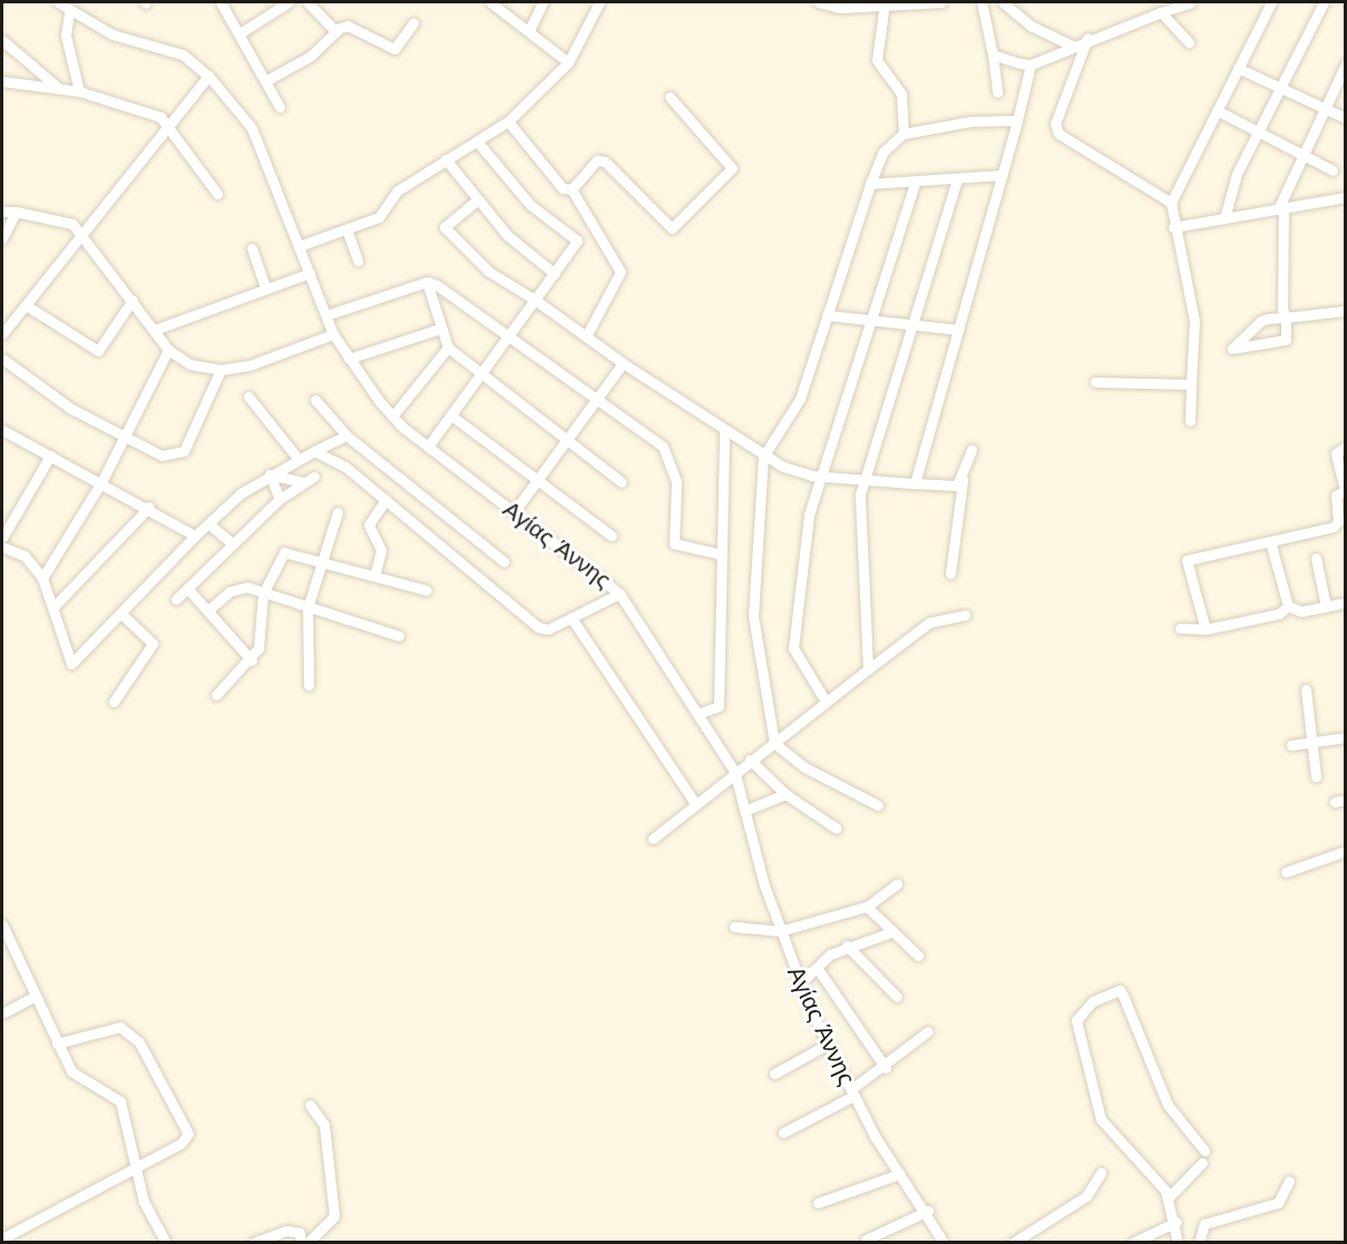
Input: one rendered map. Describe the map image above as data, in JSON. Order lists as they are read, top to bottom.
{
  "streets": {
    "street": ["Αγίας Άννης"]
  }
}
